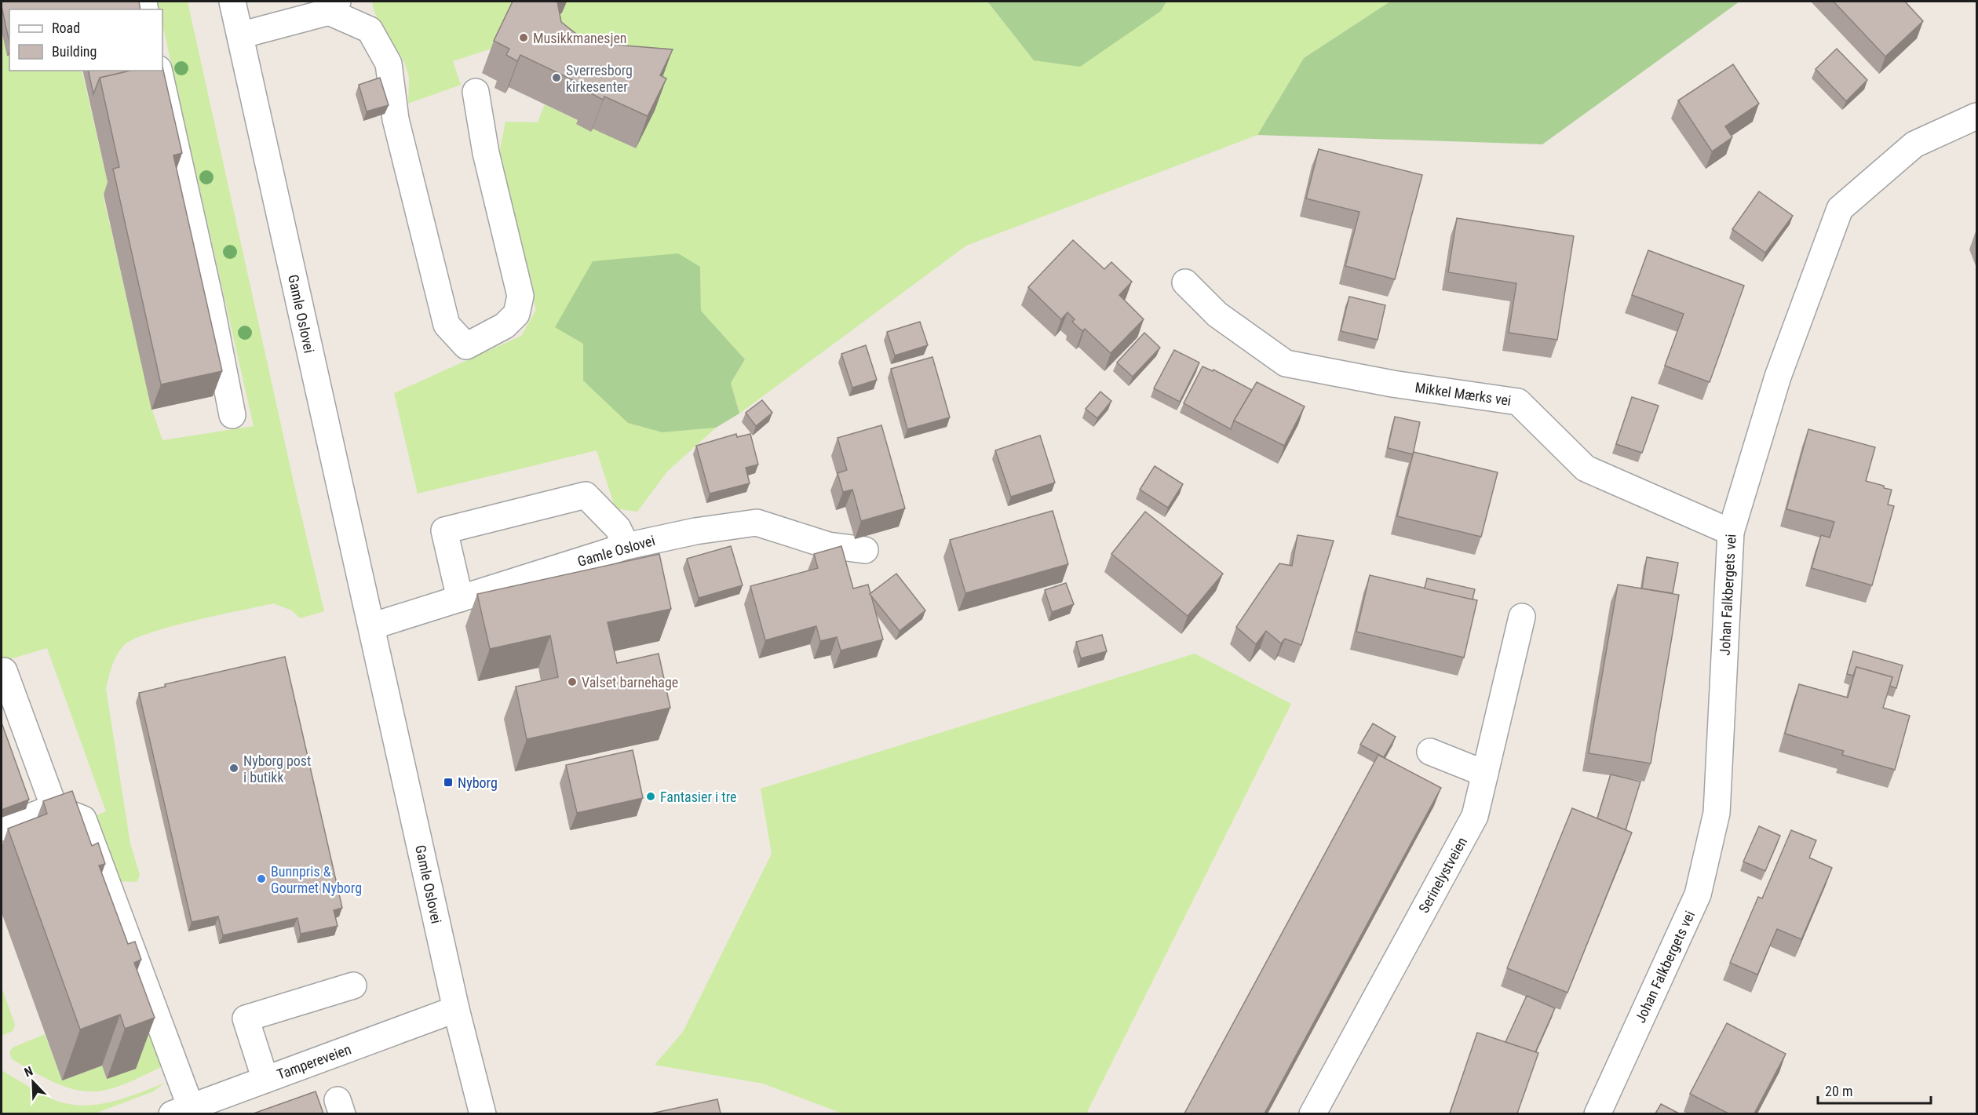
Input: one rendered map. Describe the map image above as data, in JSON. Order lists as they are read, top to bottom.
{
  "streets": {
    "street": [
      "Gamle Oslovei",
      "Mikkel Mærks vei",
      "Johan Falkbergets vei",
      "Serinelystveien",
      "Tampereveien"
    ]
  },
  "crossings": [
    ["Gamle Oslovei", "Tampereveien"],
    ["Mikkel Mærks vei", "Johan Falkbergets vei"]
  ],
  "places": {
    "other": [
      "Musikkmanesjen",
      "Sverresborg kirkesenter",
      "Valset barnehage",
      "Nyborg post i butikk",
      "Fantasier i tre",
      "Bunnpris & Gourmet Nyborg"
    ],
    "transit": ["Nyborg"]
  },
  "legend": ["Road", "Building"],
  "scale_bar": "20 m",
  "north": "top left"
}
